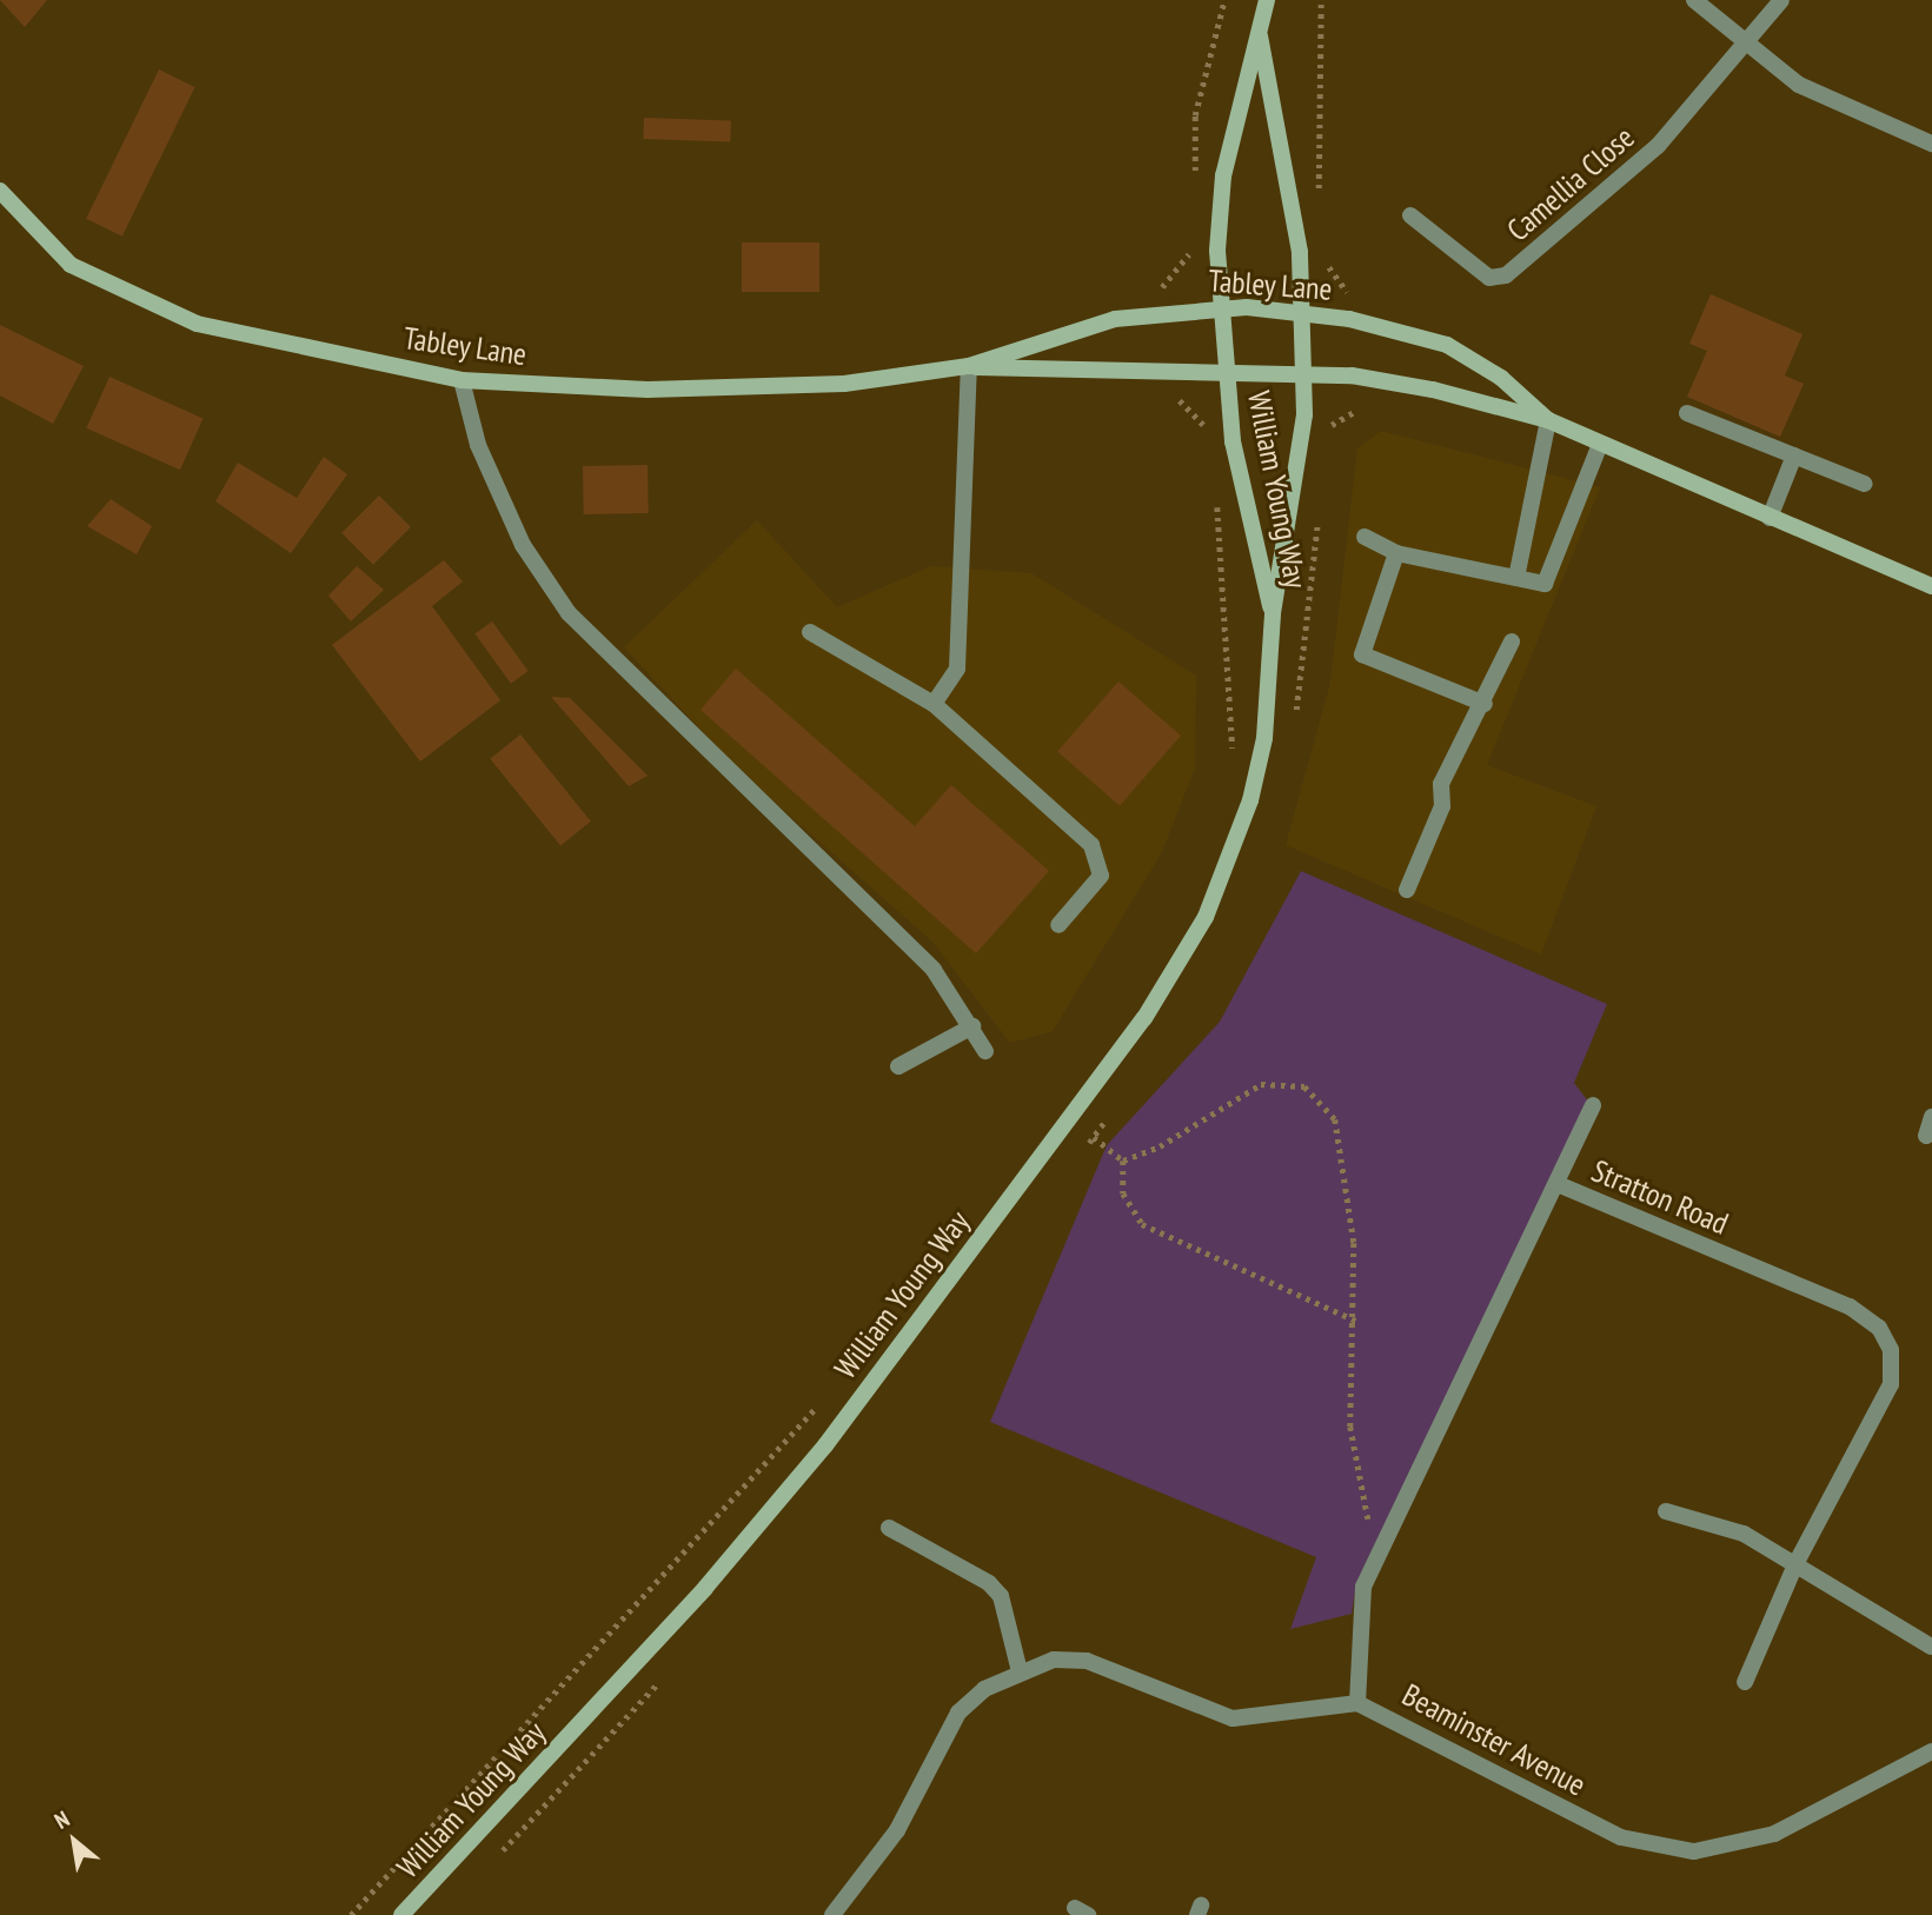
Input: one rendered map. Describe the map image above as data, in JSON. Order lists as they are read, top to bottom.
{
  "streets": {
    "main road": ["Tabley Lane", "William Young Way"],
    "street": ["Camellia Close", "Stratton Road", "Beaminster Avenue"]
  },
  "crossings": [
    ["Tabley Lane", "William Young Way"],
    ["Stratton Road", "Beaminster Avenue"]
  ],
  "north": "top left"
}
